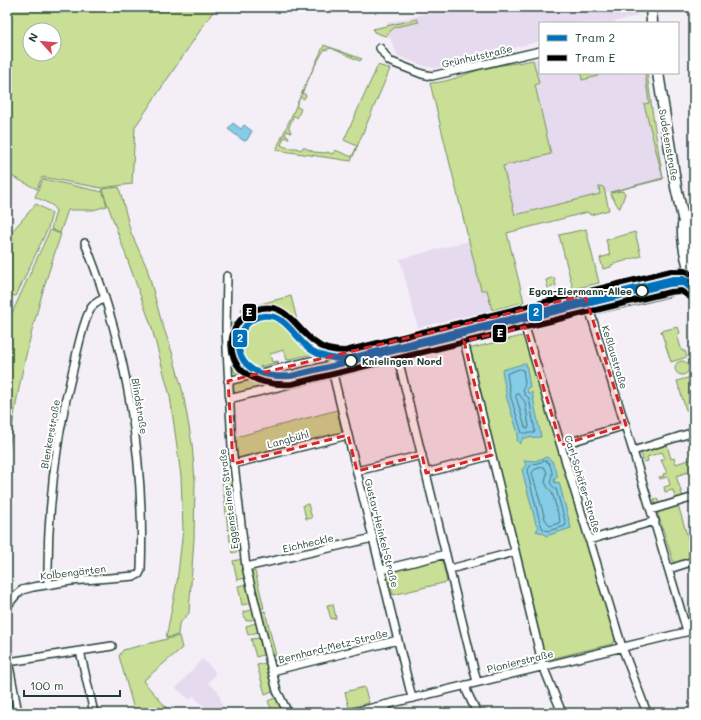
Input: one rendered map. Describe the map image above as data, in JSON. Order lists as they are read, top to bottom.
{
  "streets": {
    "main road": ["Sudetenstraße"],
    "street": [
      "Grünhutstraße",
      "Keßlaustraße",
      "Blindstraße",
      "Blenkerstraße",
      "Langbühl",
      "Carl-Schäfer-Straße",
      "Eggensteiner Straße",
      "Gustav-Heinkel-Straße",
      "Eichheckle",
      "Kolbengärten",
      "Bernhard-Metz-Straße",
      "Pionierstraße"
    ]
  },
  "crossings": [
    ["Keßlaustraße", "Pionierstraße"],
    ["Blindstraße", "Blenkerstraße"],
    ["Blindstraße", "Kolbengärten"],
    ["Blenkerstraße", "Kolbengärten"],
    ["Langbühl", "Eggensteiner Straße"],
    ["Langbühl", "Gustav-Heinkel-Straße"],
    ["Carl-Schäfer-Straße", "Pionierstraße"],
    ["Eggensteiner Straße", "Eichheckle"],
    ["Eggensteiner Straße", "Bernhard-Metz-Straße"],
    ["Gustav-Heinkel-Straße", "Eichheckle"],
    ["Gustav-Heinkel-Straße", "Bernhard-Metz-Straße"],
    ["Gustav-Heinkel-Straße", "Pionierstraße"]
  ],
  "places": ["Egon-Eiermann-Allee", "Knielingen Nord"],
  "lines": ["tram line E", "tram line 2"],
  "legend": ["Tram 2", "Tram E"],
  "scale_bar": "100 m",
  "north": "top left"
}
